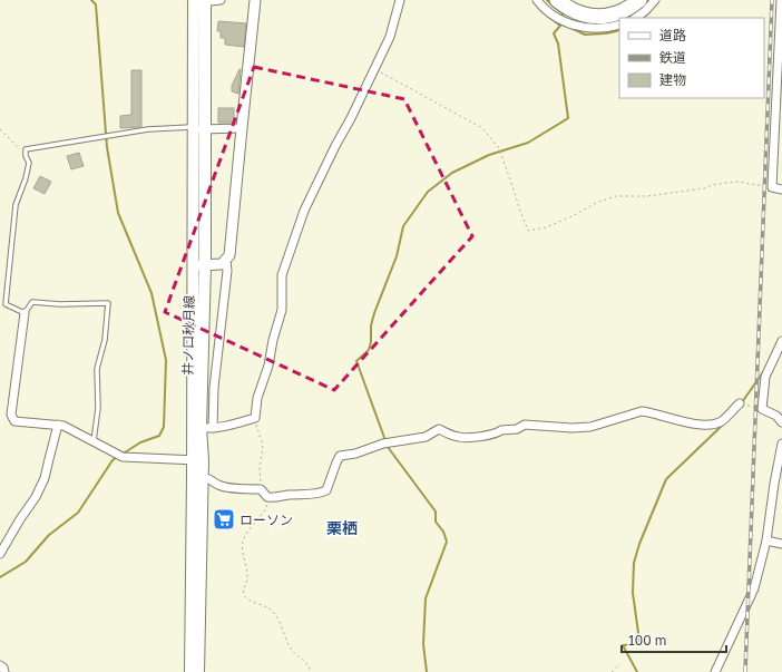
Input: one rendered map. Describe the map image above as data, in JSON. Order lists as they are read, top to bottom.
{
  "streets": {
    "main road": ["井ノ口秋月線"]
  },
  "districts": ["栗栖"],
  "places": {
    "supermarket": ["ローソン"]
  },
  "legend": ["道路", "鉄道", "建物"],
  "scale_bar": "100 m"
}
